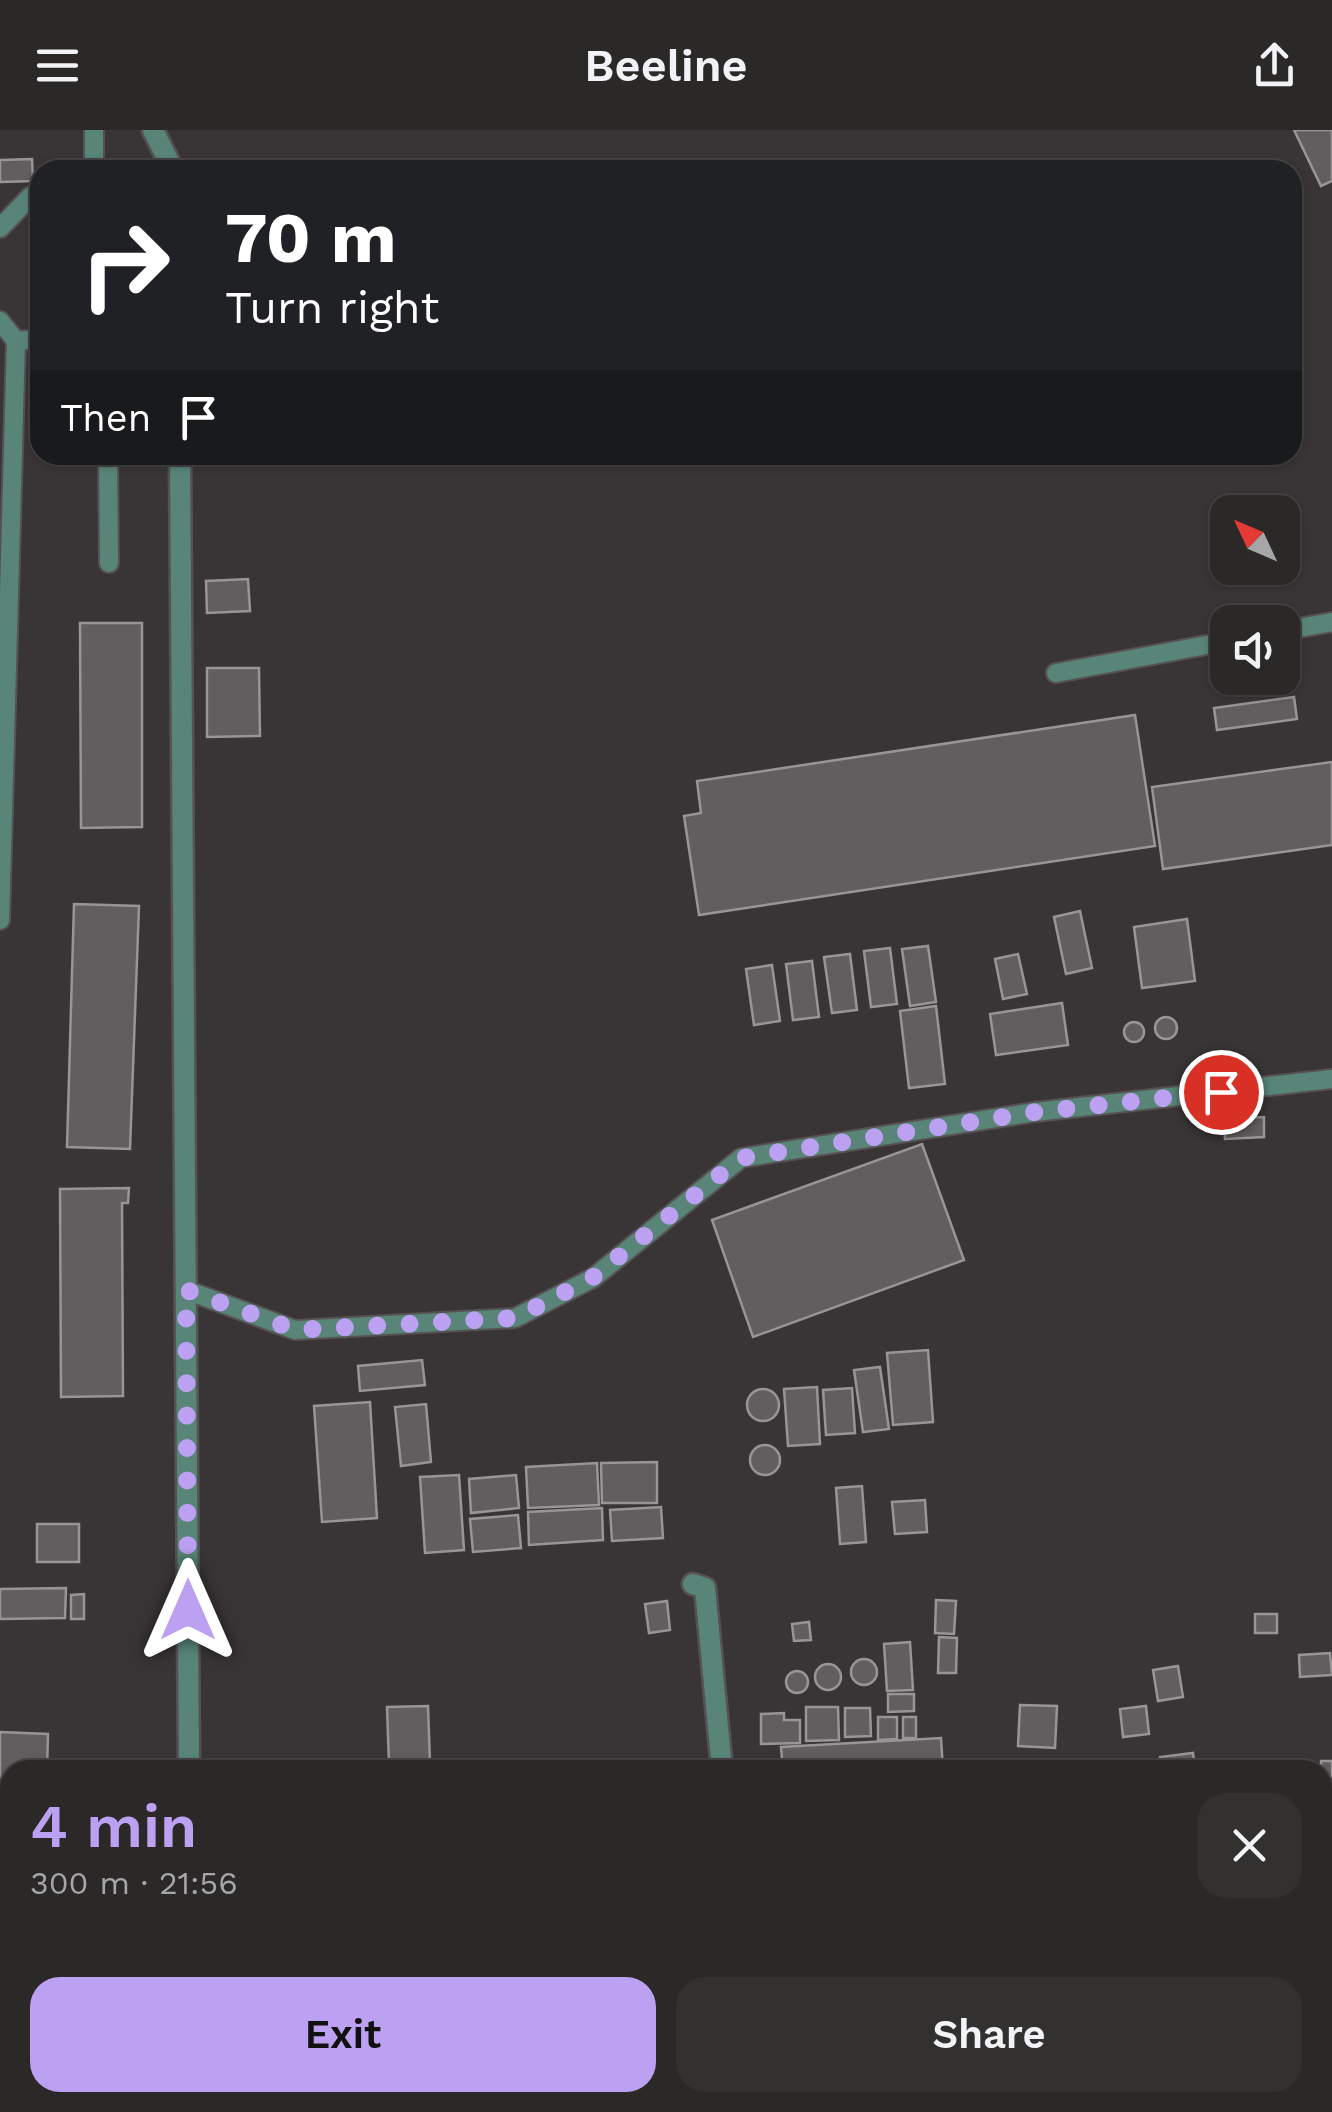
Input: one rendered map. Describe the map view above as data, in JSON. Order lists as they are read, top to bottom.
{
  "north": "top left",
  "page": {
    "header": "Beeline",
    "turn": ["70 m", "Turn right"],
    "then": "Then",
    "heading": ["4 min", "300 m · 21:56"],
    "buttons": ["Exit", "Share"]
  }
}
